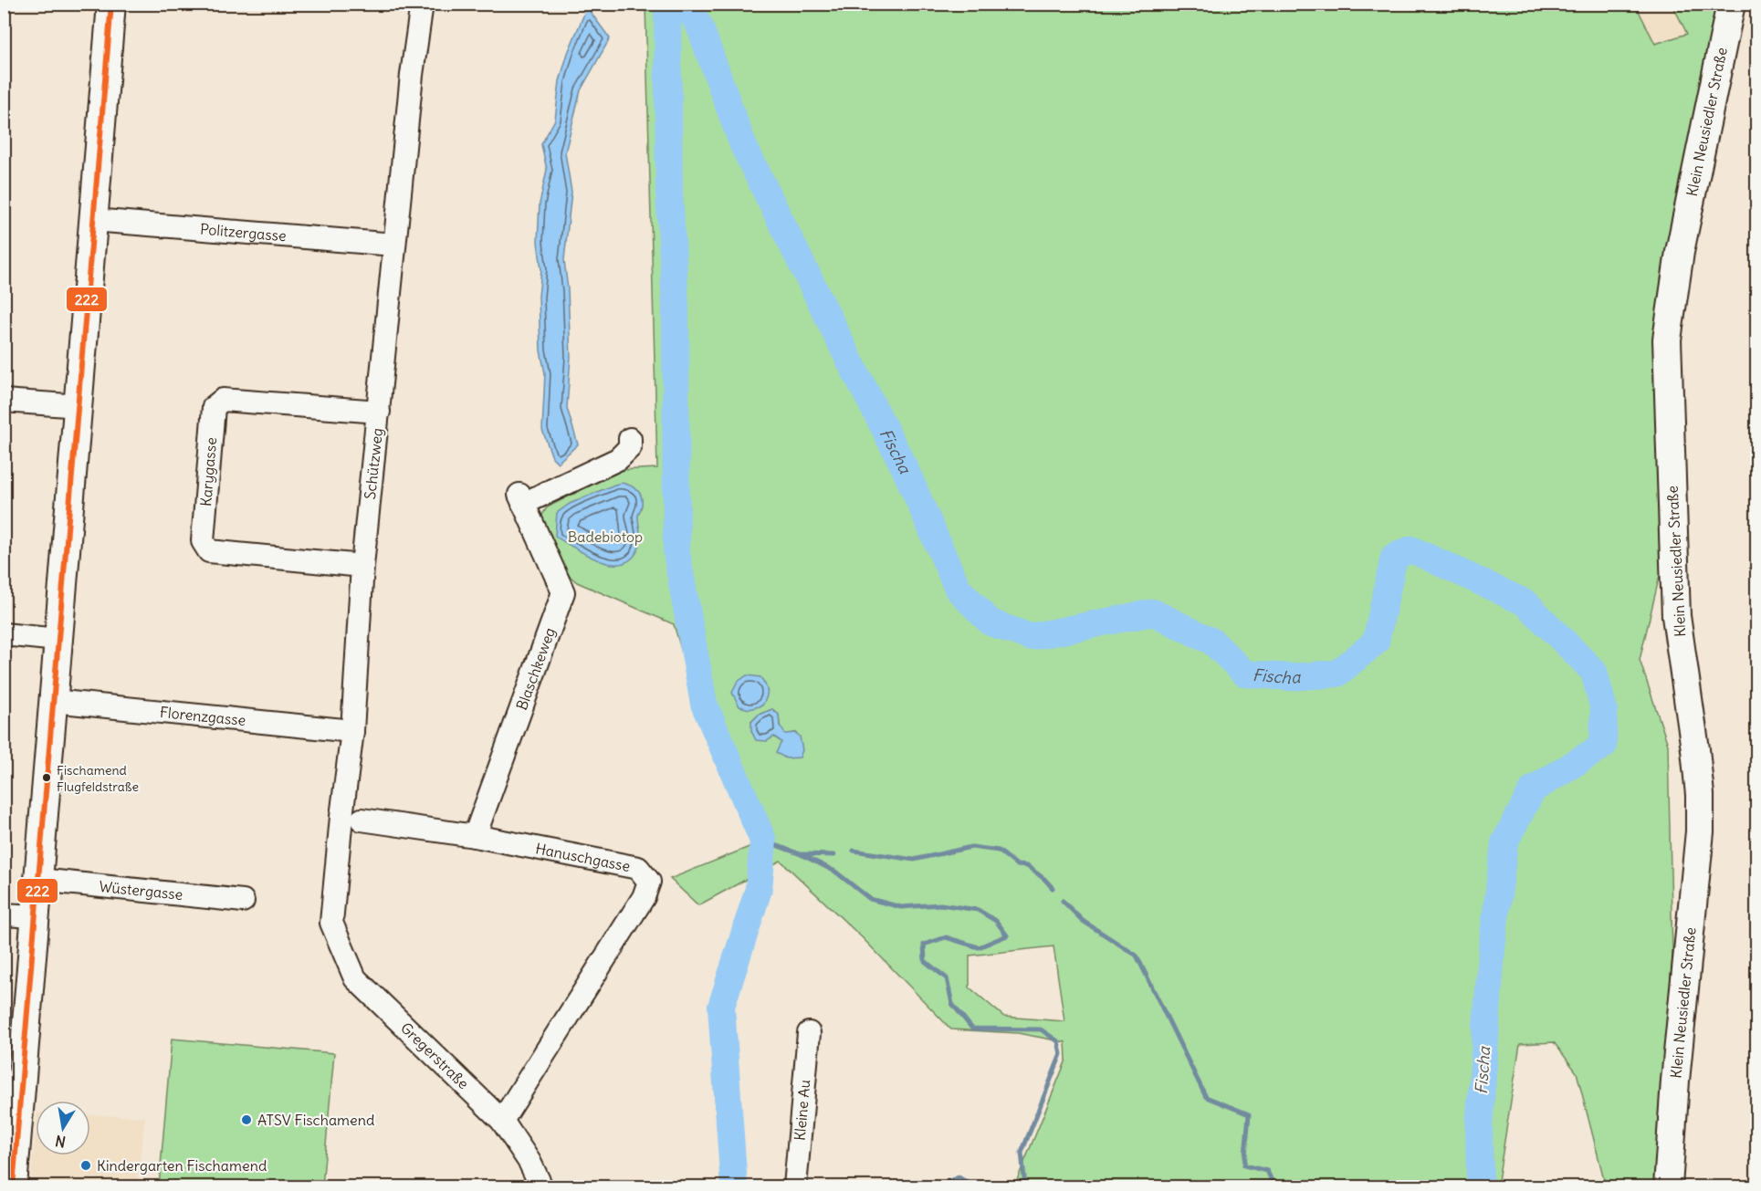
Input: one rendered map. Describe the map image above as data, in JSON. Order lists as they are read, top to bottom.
{
  "streets": {
    "main road": ["Klein Neusiedler Straße"],
    "street": [
      "Politzergasse",
      "Schützweg",
      "Karygasse",
      "Blaschkeweg",
      "Florenzgasse",
      "Hanuschgasse",
      "Wüstergasse",
      "Gregerstraße",
      "Kleine Au"
    ]
  },
  "crossings": [
    ["Politzergasse", "Schützweg"],
    ["Schützweg", "Karygasse"],
    ["Schützweg", "Florenzgasse"],
    ["Schützweg", "Gregerstraße"],
    ["Blaschkeweg", "Hanuschgasse"],
    ["Hanuschgasse", "Gregerstraße"]
  ],
  "water": ["Fischa"],
  "parks": ["Badebiotop"],
  "places": ["Fischamend Flugfeldstraße", "ATSV Fischamend", "Kindergarten Fischamend"],
  "lines": ["transit line 222"],
  "north": "bottom"
}
